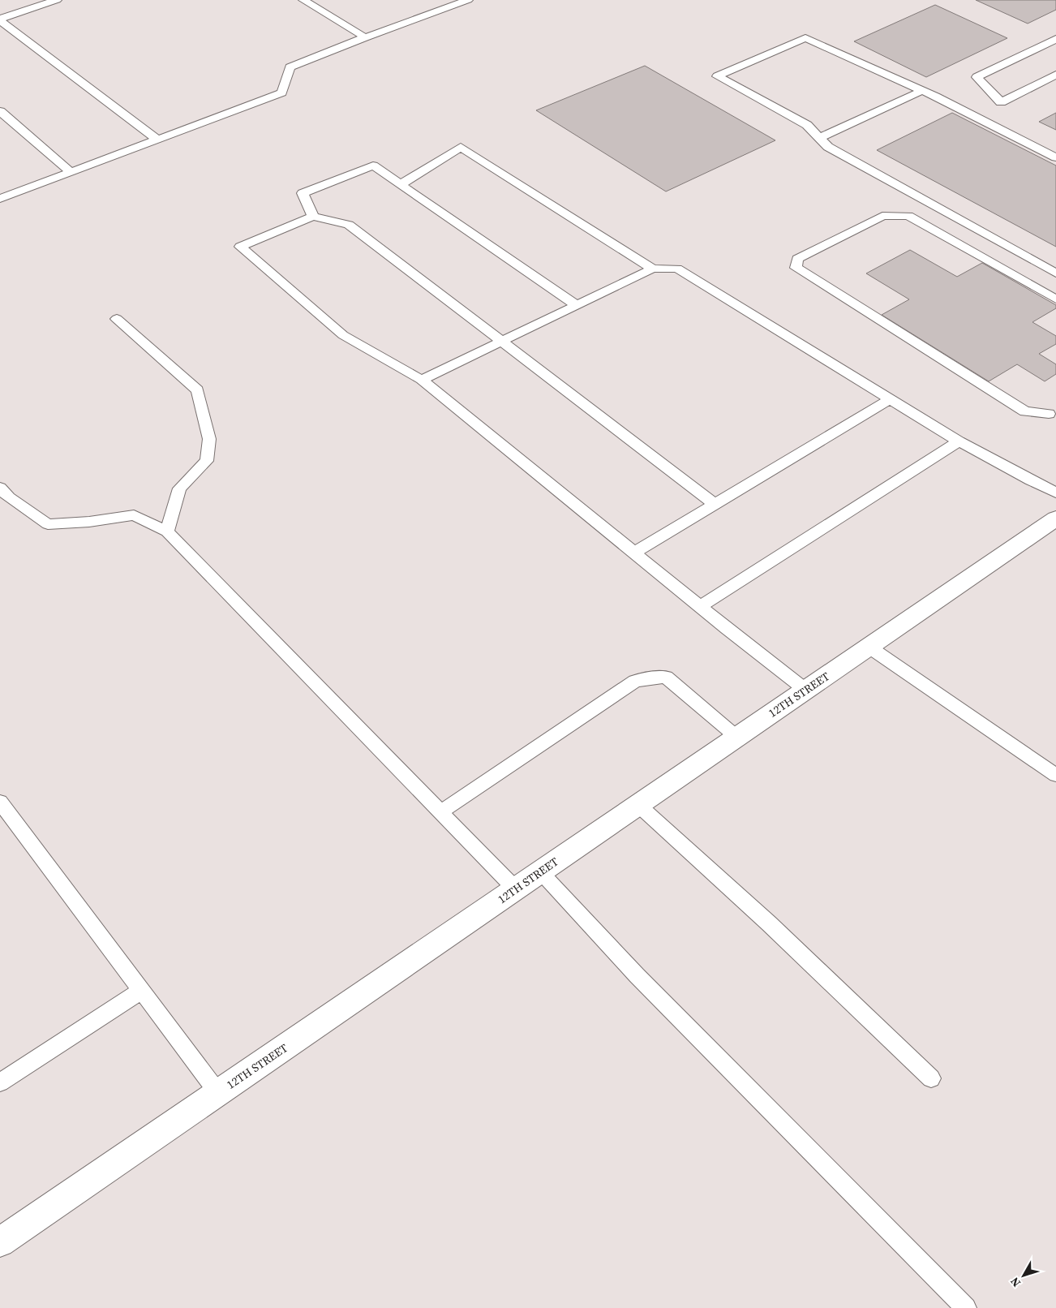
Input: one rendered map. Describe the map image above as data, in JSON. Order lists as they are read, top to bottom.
{
  "streets": {
    "street": ["12TH STREET"]
  },
  "north": "bottom left"
}
